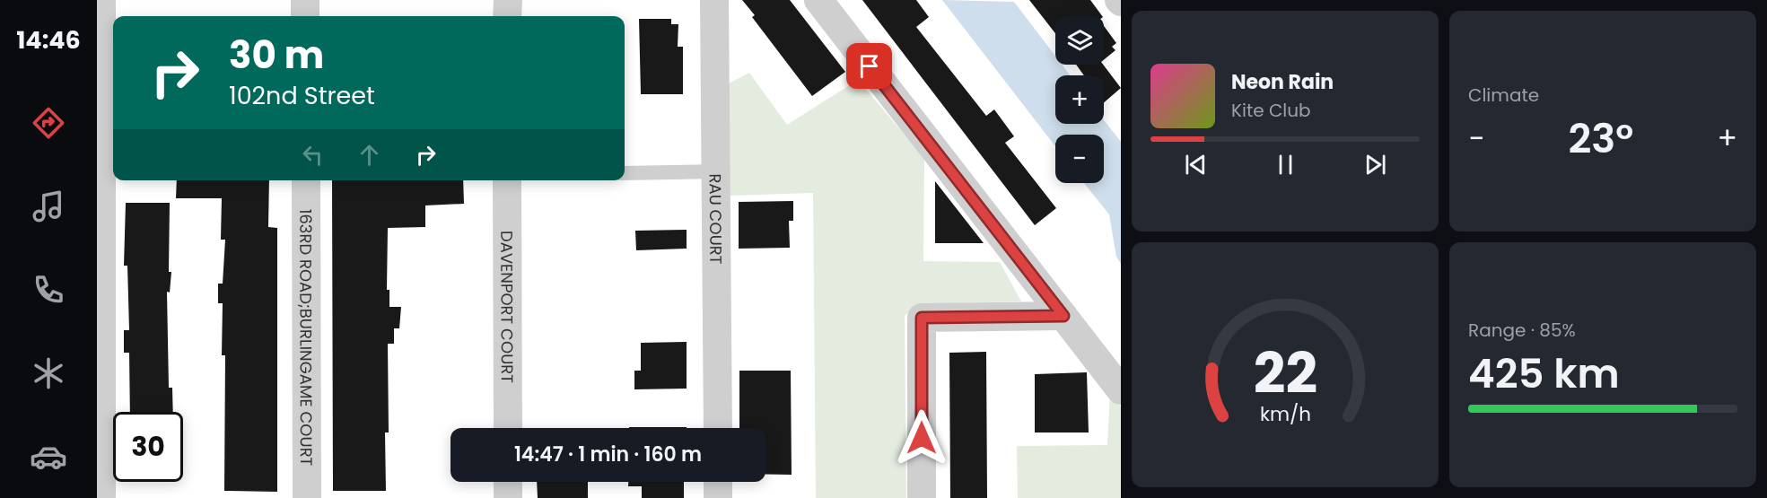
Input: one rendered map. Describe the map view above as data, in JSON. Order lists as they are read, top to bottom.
{
  "streets": {
    "street": ["RAU COURT", "DAVENPORT COURT", "163RD ROAD;BURLINGAME COURT"]
  },
  "page": {
    "tabs": "14:46",
    "tile": [
      "Climate",
      ["Range · 85%", "425 km"]
    ],
    "map_buttons": ["+", "−"],
    "turn": ["30 m", "102nd Street"],
    "song": ["Neon Rain", "Kite Club"],
    "heat": ["−", "23°", "+"],
    "limit": "30",
    "trip": "14:47 · 1 min · 160 m",
    "gauge": ["22", "km/h"]
  }
}
